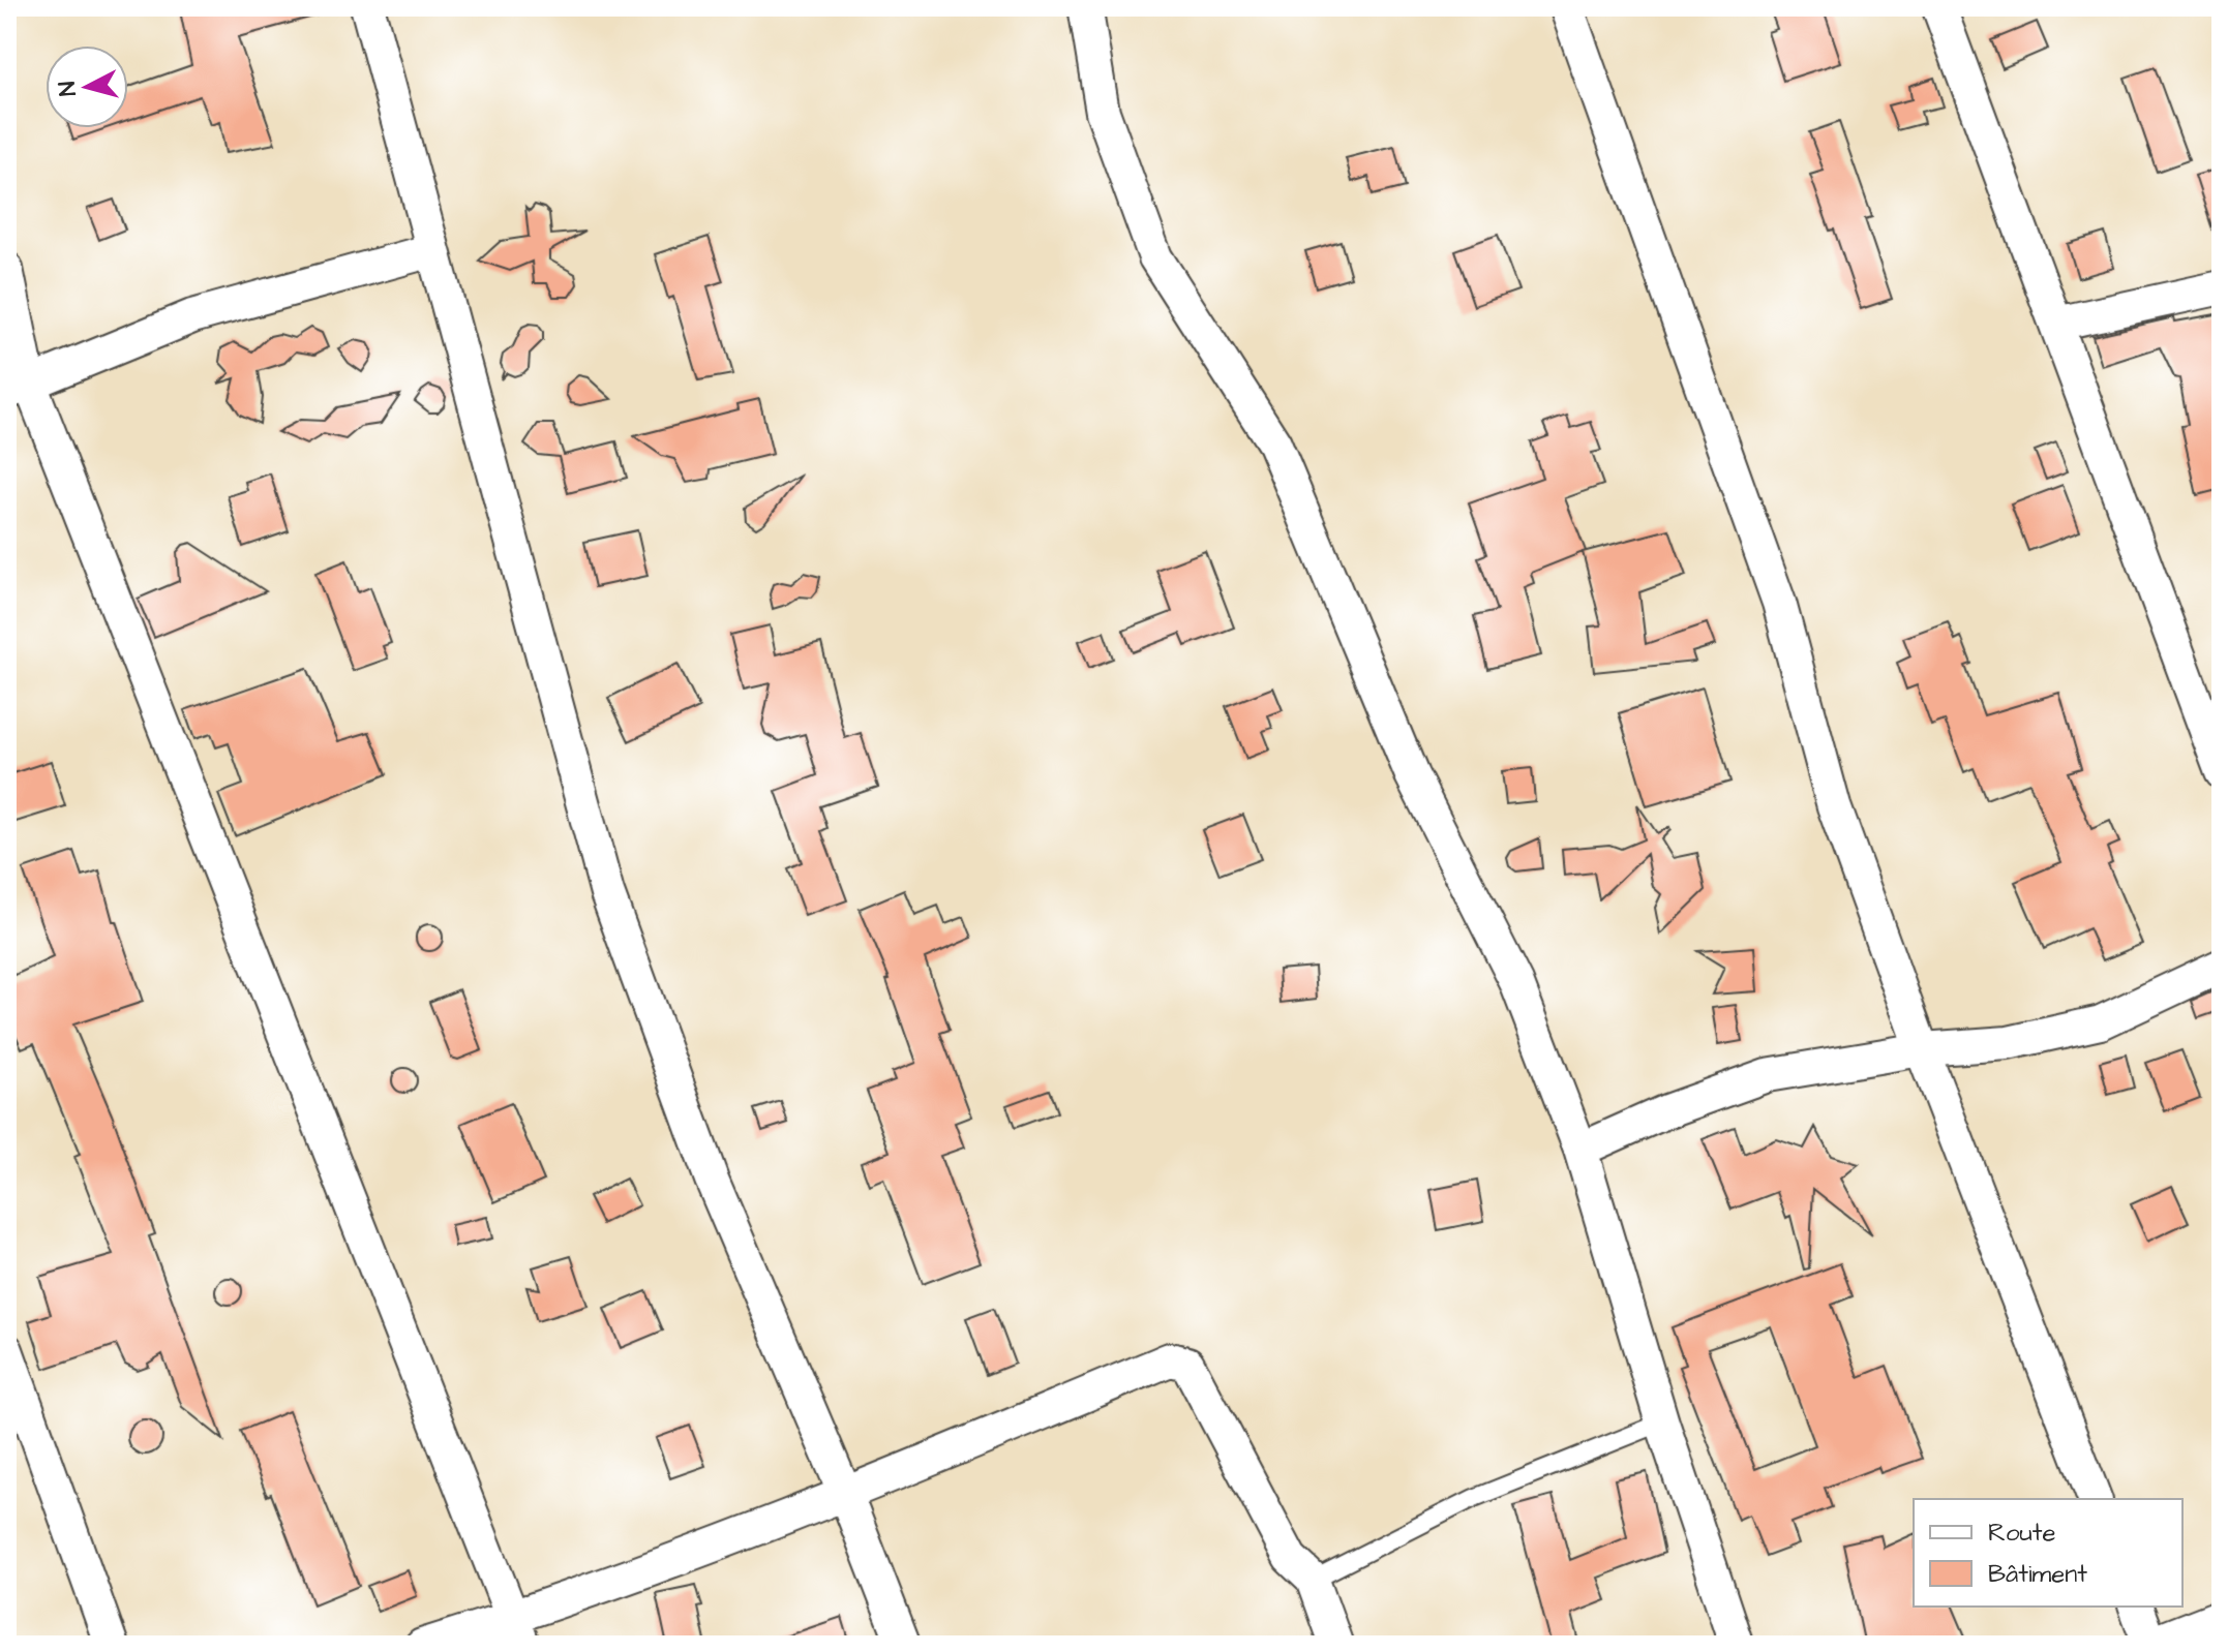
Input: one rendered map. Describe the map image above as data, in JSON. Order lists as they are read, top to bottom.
{
  "legend": ["Route", "Bâtiment"],
  "north": "left"
}
